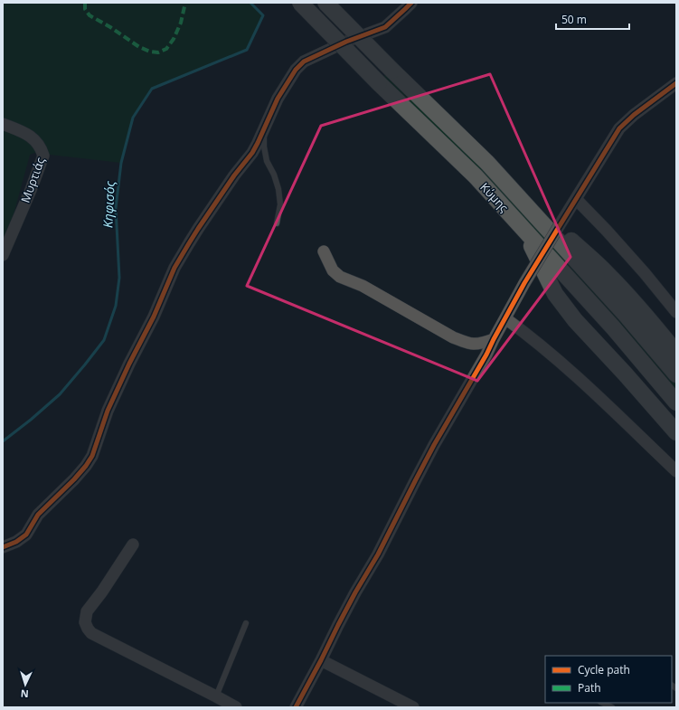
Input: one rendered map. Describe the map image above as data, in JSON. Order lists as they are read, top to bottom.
{
  "streets": {
    "main road": ["Κύμης"],
    "street": ["Μυρτιάς"]
  },
  "water": ["Κηφισός"],
  "legend": ["Cycle path", "Path"],
  "scale_bar": "50 m",
  "north": "bottom"
}
